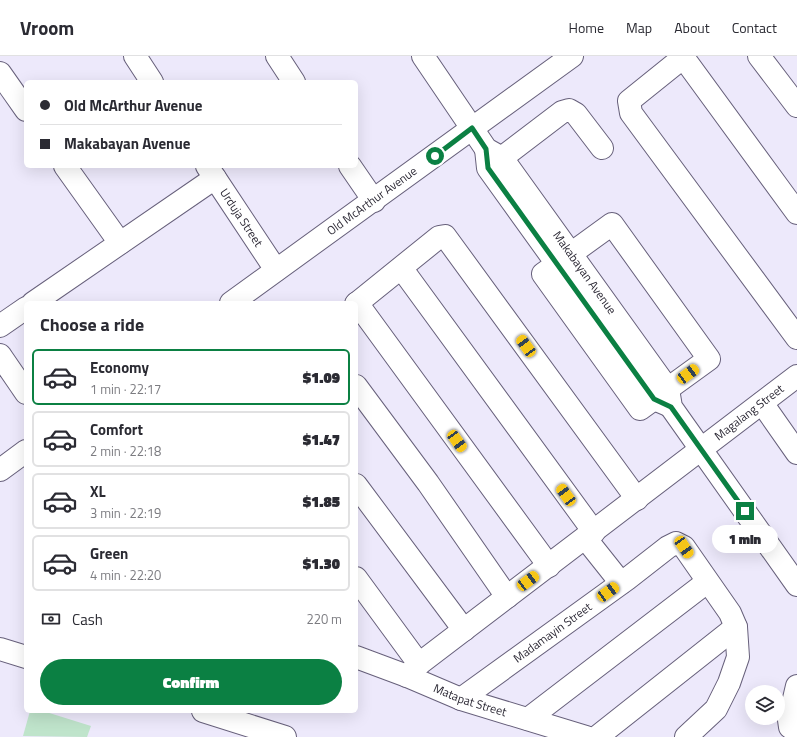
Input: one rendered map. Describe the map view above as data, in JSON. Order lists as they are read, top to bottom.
{
  "streets": {
    "street": [
      "Old McArthur Avenue",
      "Urduja Street",
      "Makabayan Avenue",
      "Magalang Street",
      "Madamayin Street",
      "Matapat Street"
    ]
  },
  "crossings": [
    ["Old McArthur Avenue", "Urduja Street"],
    ["Old McArthur Avenue", "Makabayan Avenue"],
    ["Makabayan Avenue", "Magalang Street"],
    ["Magalang Street", "Matapat Street"],
    ["Madamayin Street", "Matapat Street"]
  ],
  "page": {
    "header": "Vroom",
    "nav": [
      "Home",
      "Map",
      "About",
      "Contact"
    ],
    "banner": ["Old McArthur Avenue", "Makabayan Avenue"],
    "heading": "Choose a ride",
    "list": [
      {
        "name": "Economy",
        "note": "1 min · 22:17",
        "value": "$1.09"
      },
      {
        "name": "Comfort",
        "note": "2 min · 22:18",
        "value": "$1.47"
      },
      {
        "name": "XL",
        "note": "3 min · 22:19",
        "value": "$1.85"
      },
      {
        "name": "Green",
        "note": "4 min · 22:20",
        "value": "$1.30"
      }
    ],
    "bubble": "1 min",
    "pay": ["Cash", "220 m"],
    "buttons": "Confirm"
  }
}
